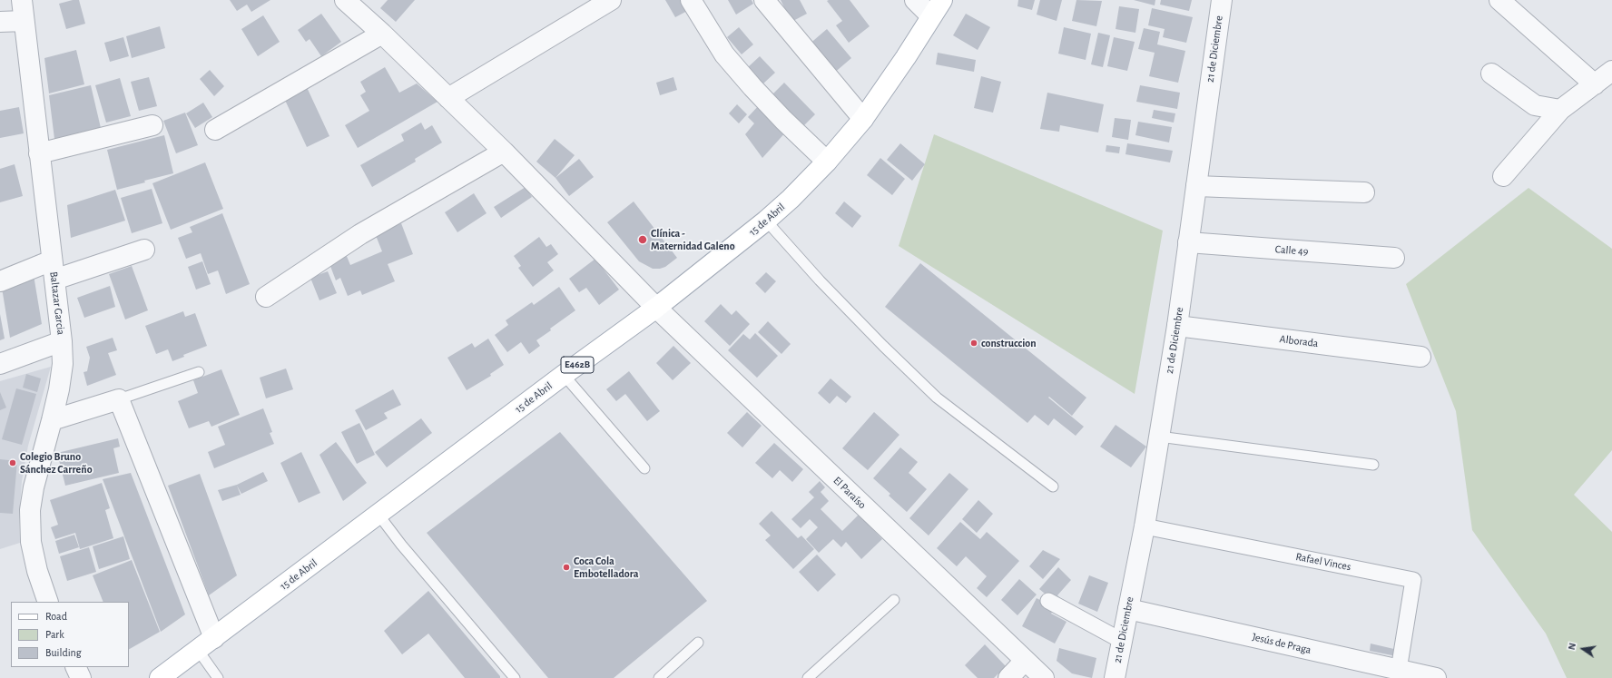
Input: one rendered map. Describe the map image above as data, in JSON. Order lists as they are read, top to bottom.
{
  "streets": {
    "main road": ["15 de Abril", "E462B"],
    "street": [
      "21 de Diciembre",
      "Calle 49",
      "Baltazar Garcia",
      "Alborada",
      "El Paraíso",
      "Rafael Vinces",
      "Jesús de Praga"
    ]
  },
  "crossings": [
    ["21 de Diciembre", "Calle 49"],
    ["21 de Diciembre", "Alborada"],
    ["21 de Diciembre", "Rafael Vinces"],
    ["21 de Diciembre", "Jesús de Praga"],
    ["15 de Abril", "El Paraíso"],
    ["Rafael Vinces", "Jesús de Praga"]
  ],
  "places": [
    "Clínica - Maternidad Galeno",
    "construccion",
    "Colegio Bruno Sánchez Carreño",
    "Coca Cola Embotelladora"
  ],
  "legend": ["Road", "Park", "Building"],
  "north": "left"
}
